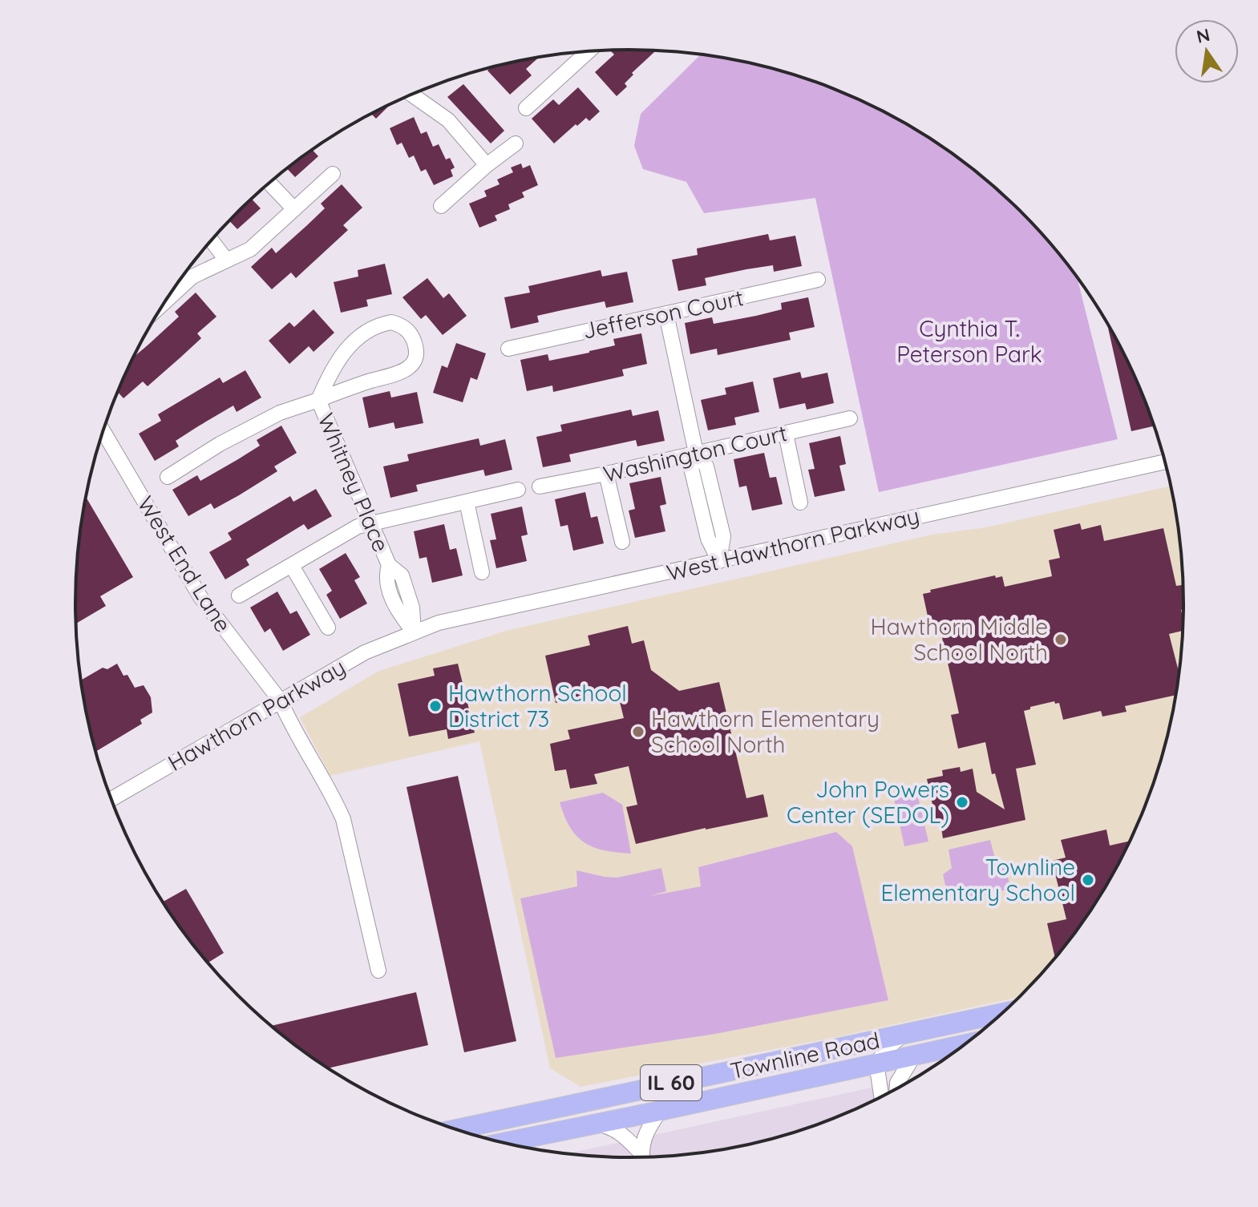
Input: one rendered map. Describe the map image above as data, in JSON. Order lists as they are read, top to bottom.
{
  "streets": {
    "main road": ["Townline Road", "IL 60"],
    "street": [
      "Jefferson Court",
      "Washington Court",
      "Whitney Place",
      "West Hawthorn Parkway",
      "West End Lane",
      "Hawthorn Parkway"
    ]
  },
  "crossings": [
    ["Whitney Place", "West Hawthorn Parkway"],
    ["Whitney Place", "Hawthorn Parkway"],
    ["West Hawthorn Parkway", "Hawthorn Parkway"],
    ["West End Lane", "Hawthorn Parkway"]
  ],
  "parks": ["Cynthia T. Peterson Park"],
  "places": [
    "Hawthorn Middle School North",
    "Hawthorn School District 73",
    "Hawthorn Elementary School North",
    "John Powers Center (SEDOL)",
    "Townline Elementary School"
  ],
  "north": "top"
}
